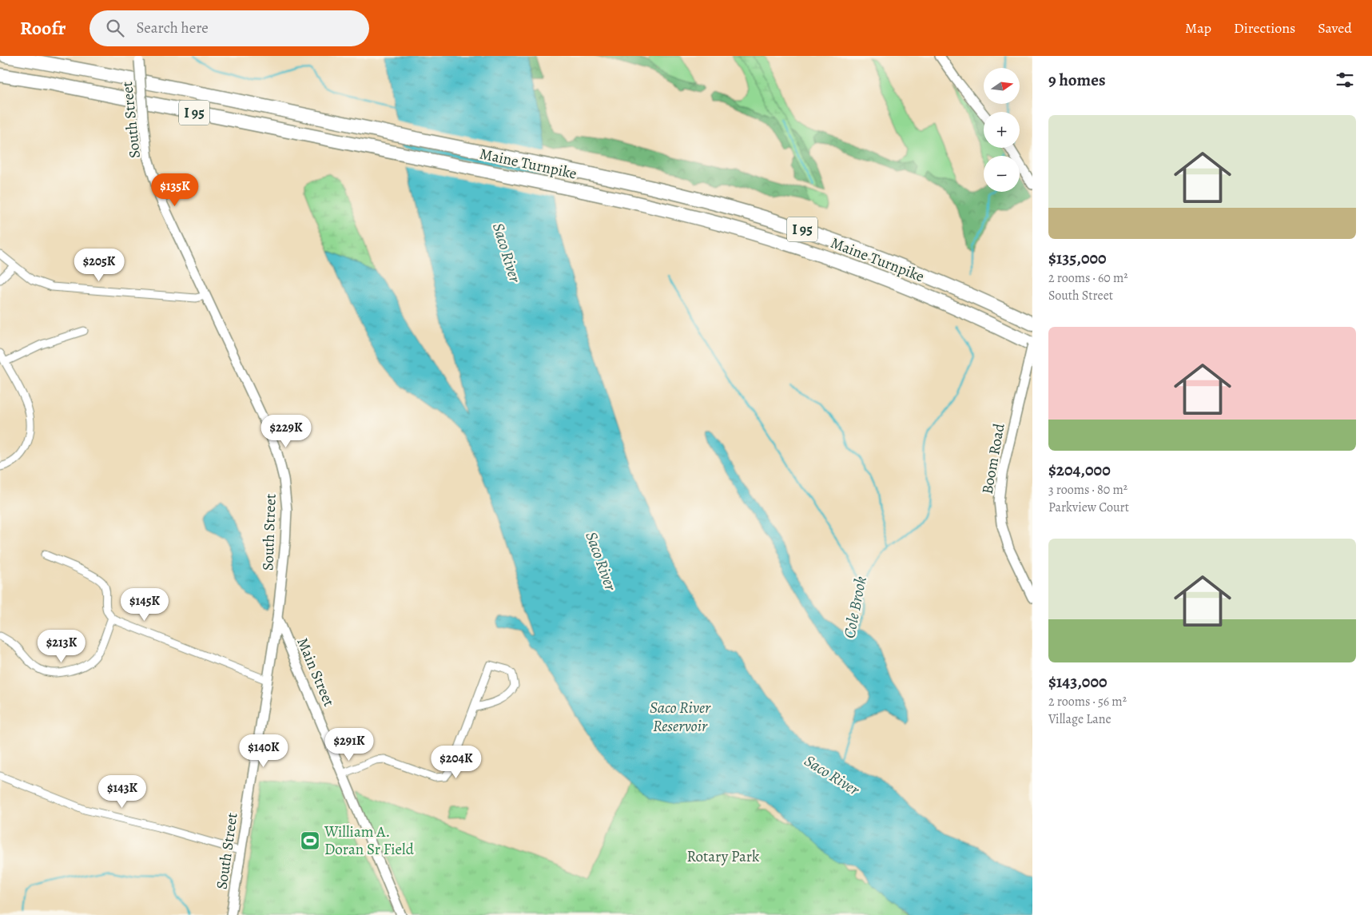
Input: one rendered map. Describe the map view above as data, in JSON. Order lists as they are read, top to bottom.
{
  "streets": {
    "highway": ["I 95", "Maine Turnpike"],
    "street": ["South Street", "Boom Road", "Main Street"]
  },
  "crossings": [
    ["South Street", "Main Street"],
    ["Maine Turnpike", "Boom Road"]
  ],
  "water": ["Saco River", "Cole Brook", "Saco River Reservoir"],
  "parks": ["Rotary Park"],
  "places": {
    "sports": ["William A. Doran Sr Field"]
  },
  "north": "right",
  "page": {
    "header": "Roofr",
    "search": "Search here",
    "nav": ["Map", "Directions", "Saved"],
    "heading": "9 homes",
    "map_buttons": ["+", "−"],
    "list": [
      {
        "name": "$135,000",
        "note": "2 rooms · 60 m² · South Street"
      },
      {
        "name": "$204,000",
        "note": "3 rooms · 80 m² · Parkview Court"
      },
      {
        "name": "$143,000",
        "note": "2 rooms · 56 m² · Village Lane"
      }
    ],
    "price": [
      "$135K",
      "$205K",
      "$229K",
      "$145K",
      "$213K",
      "$291K",
      "$140K",
      "$204K",
      "$143K"
    ]
  }
}
